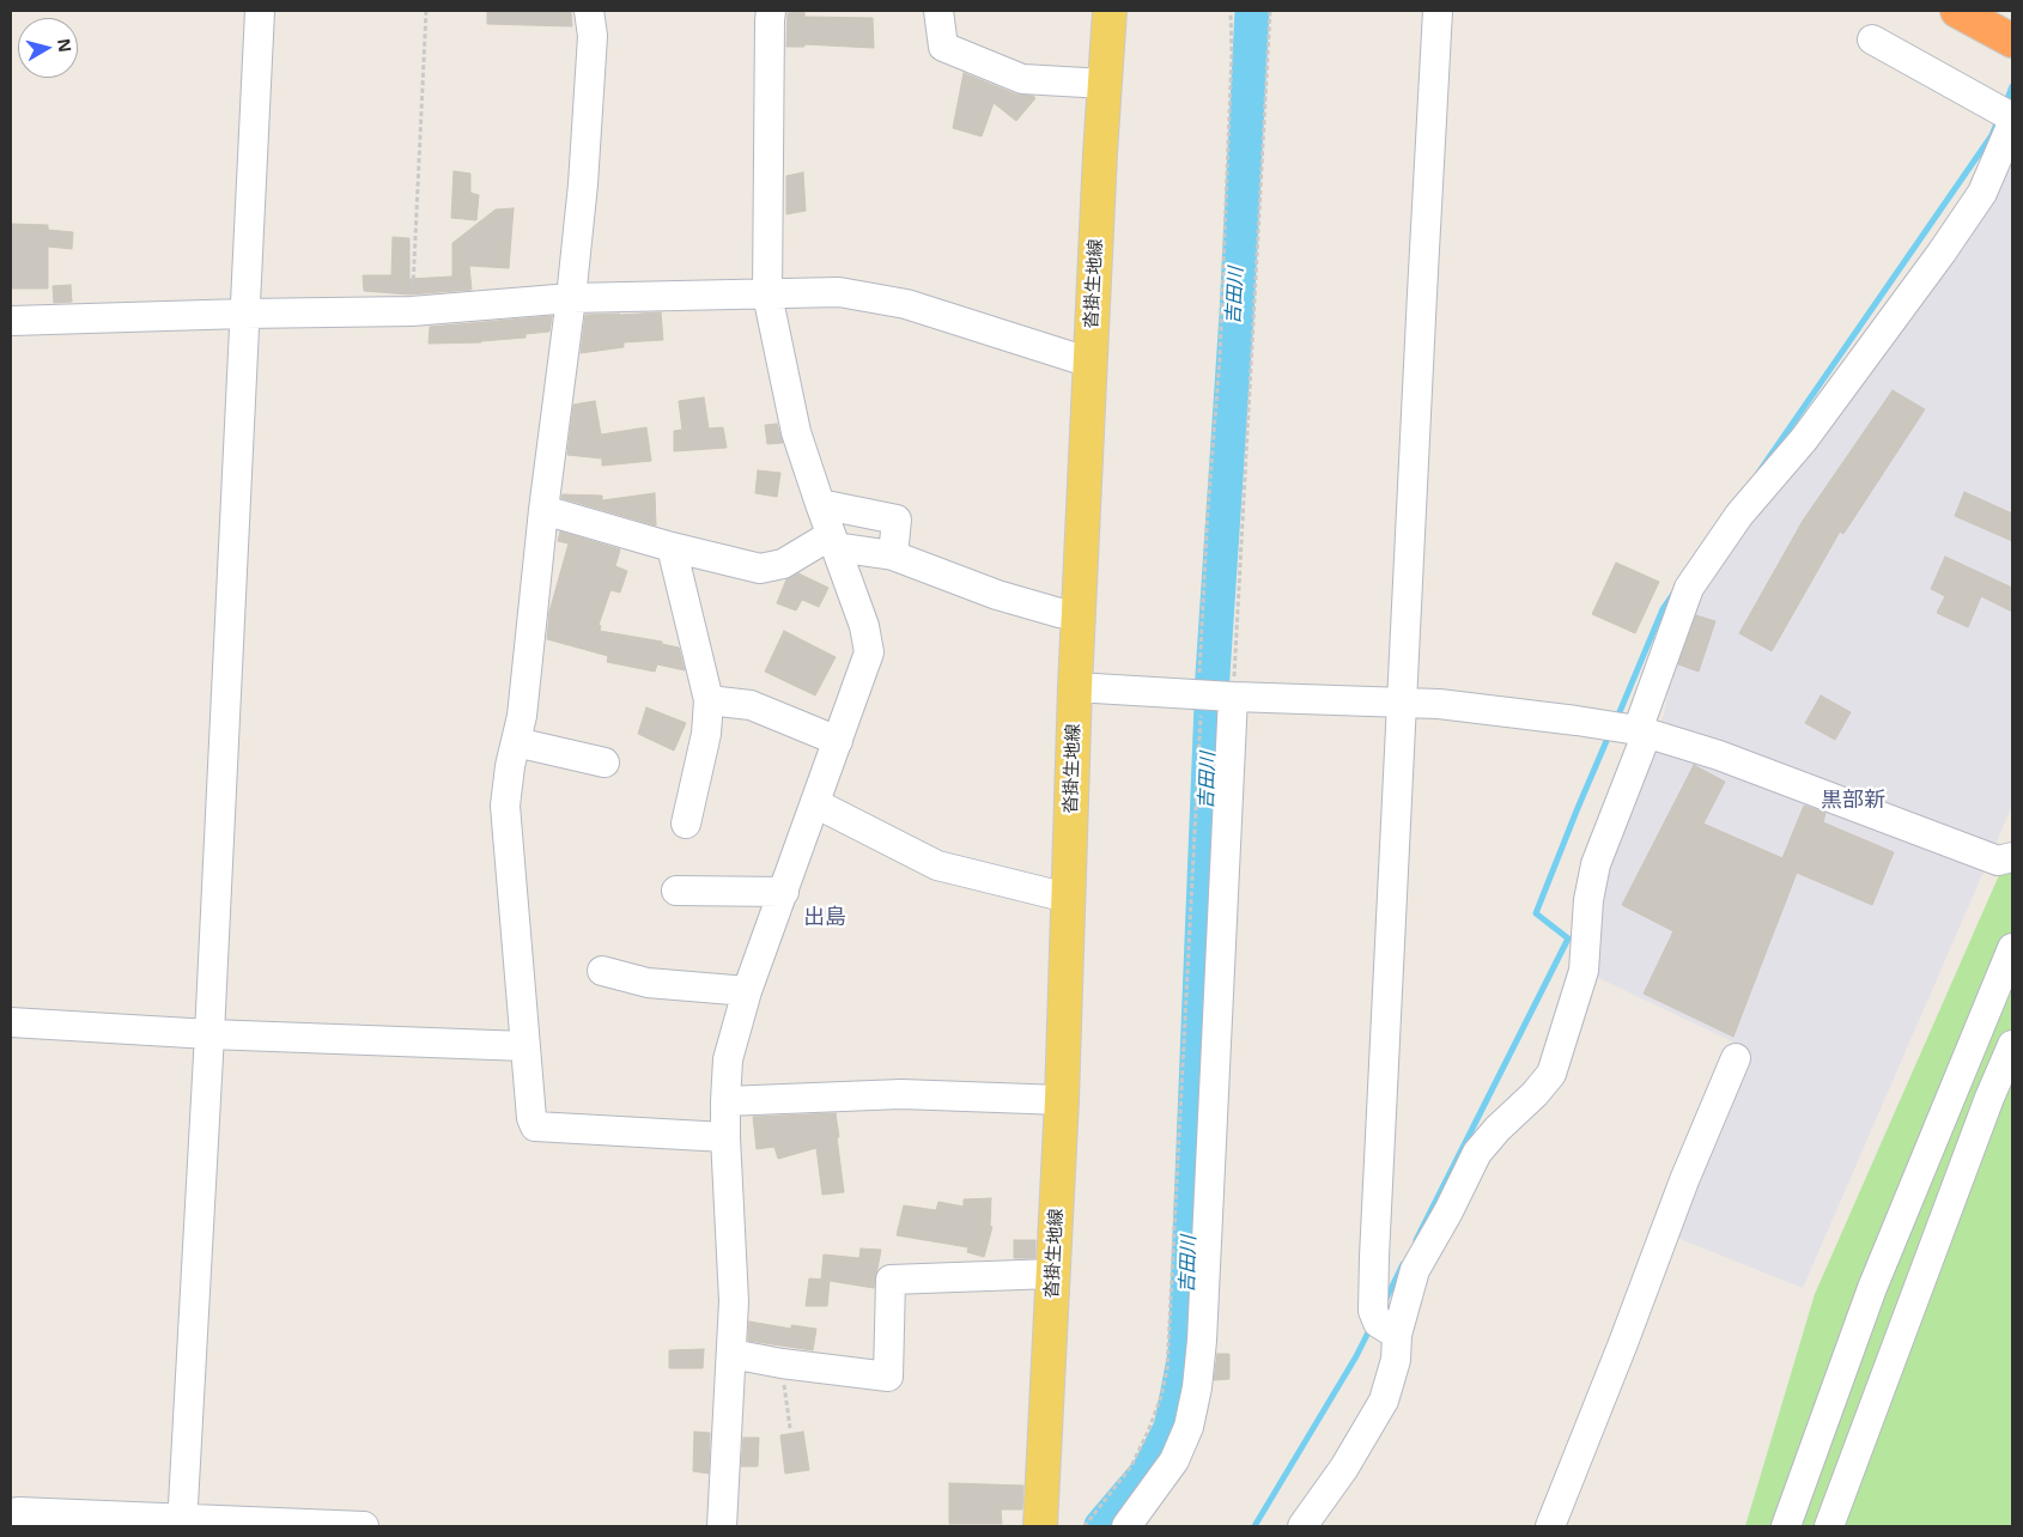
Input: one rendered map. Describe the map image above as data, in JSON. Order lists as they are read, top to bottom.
{
  "streets": {
    "main road": ["沓掛生地線"]
  },
  "districts": ["黒部新", "出島"],
  "water": ["吉田川"],
  "north": "right"
}
